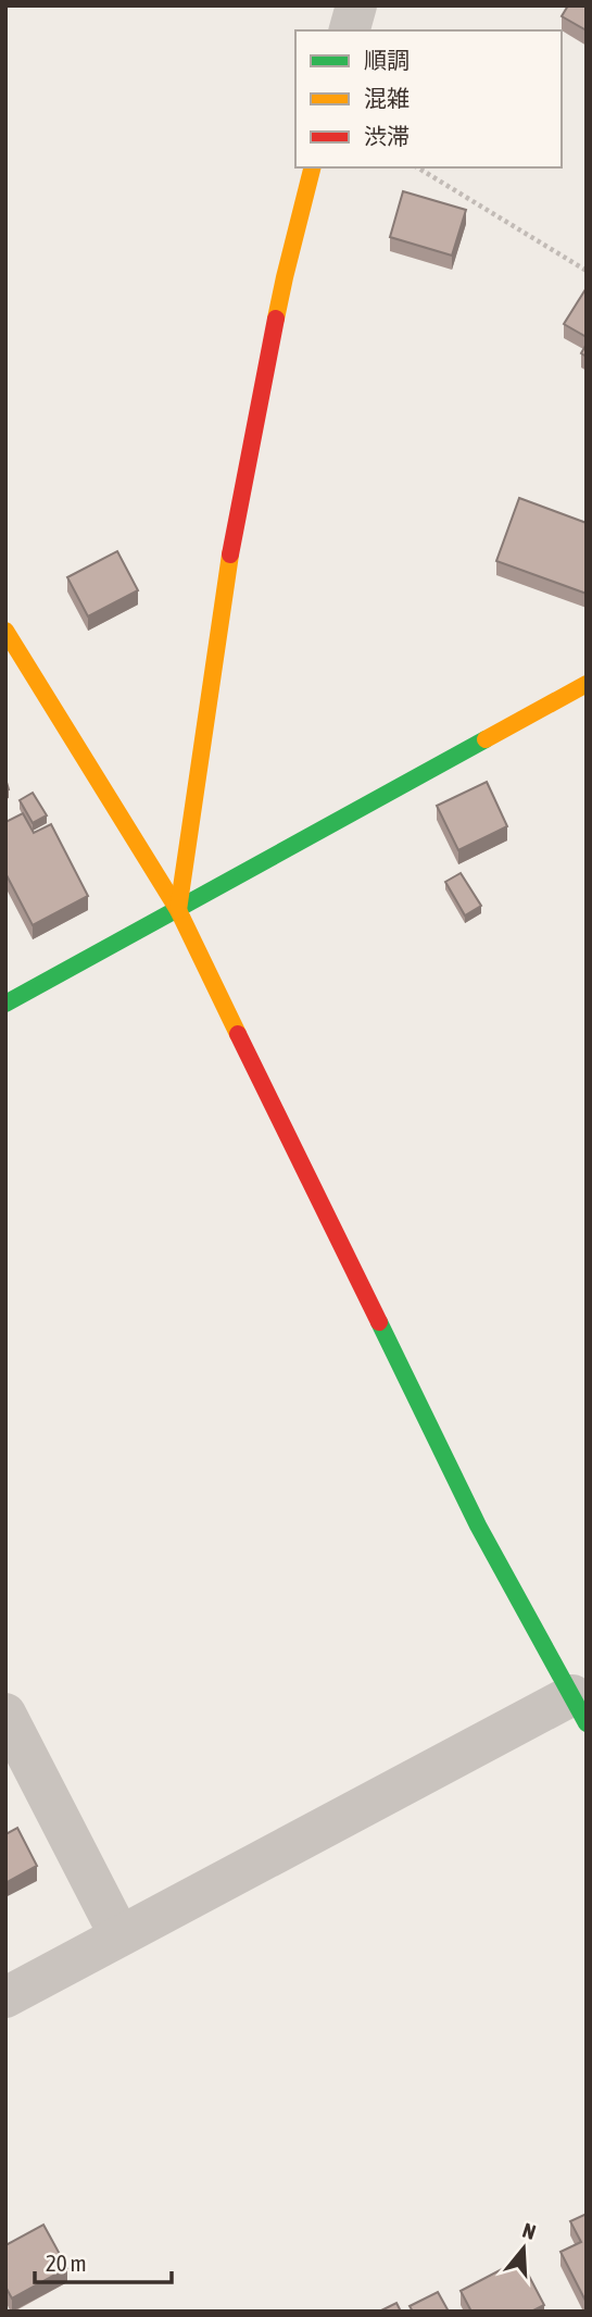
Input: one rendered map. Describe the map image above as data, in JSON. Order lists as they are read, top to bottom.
{
  "legend": ["順調", "混雑", "渋滞"],
  "scale_bar": "20 m",
  "north": "top"
}
